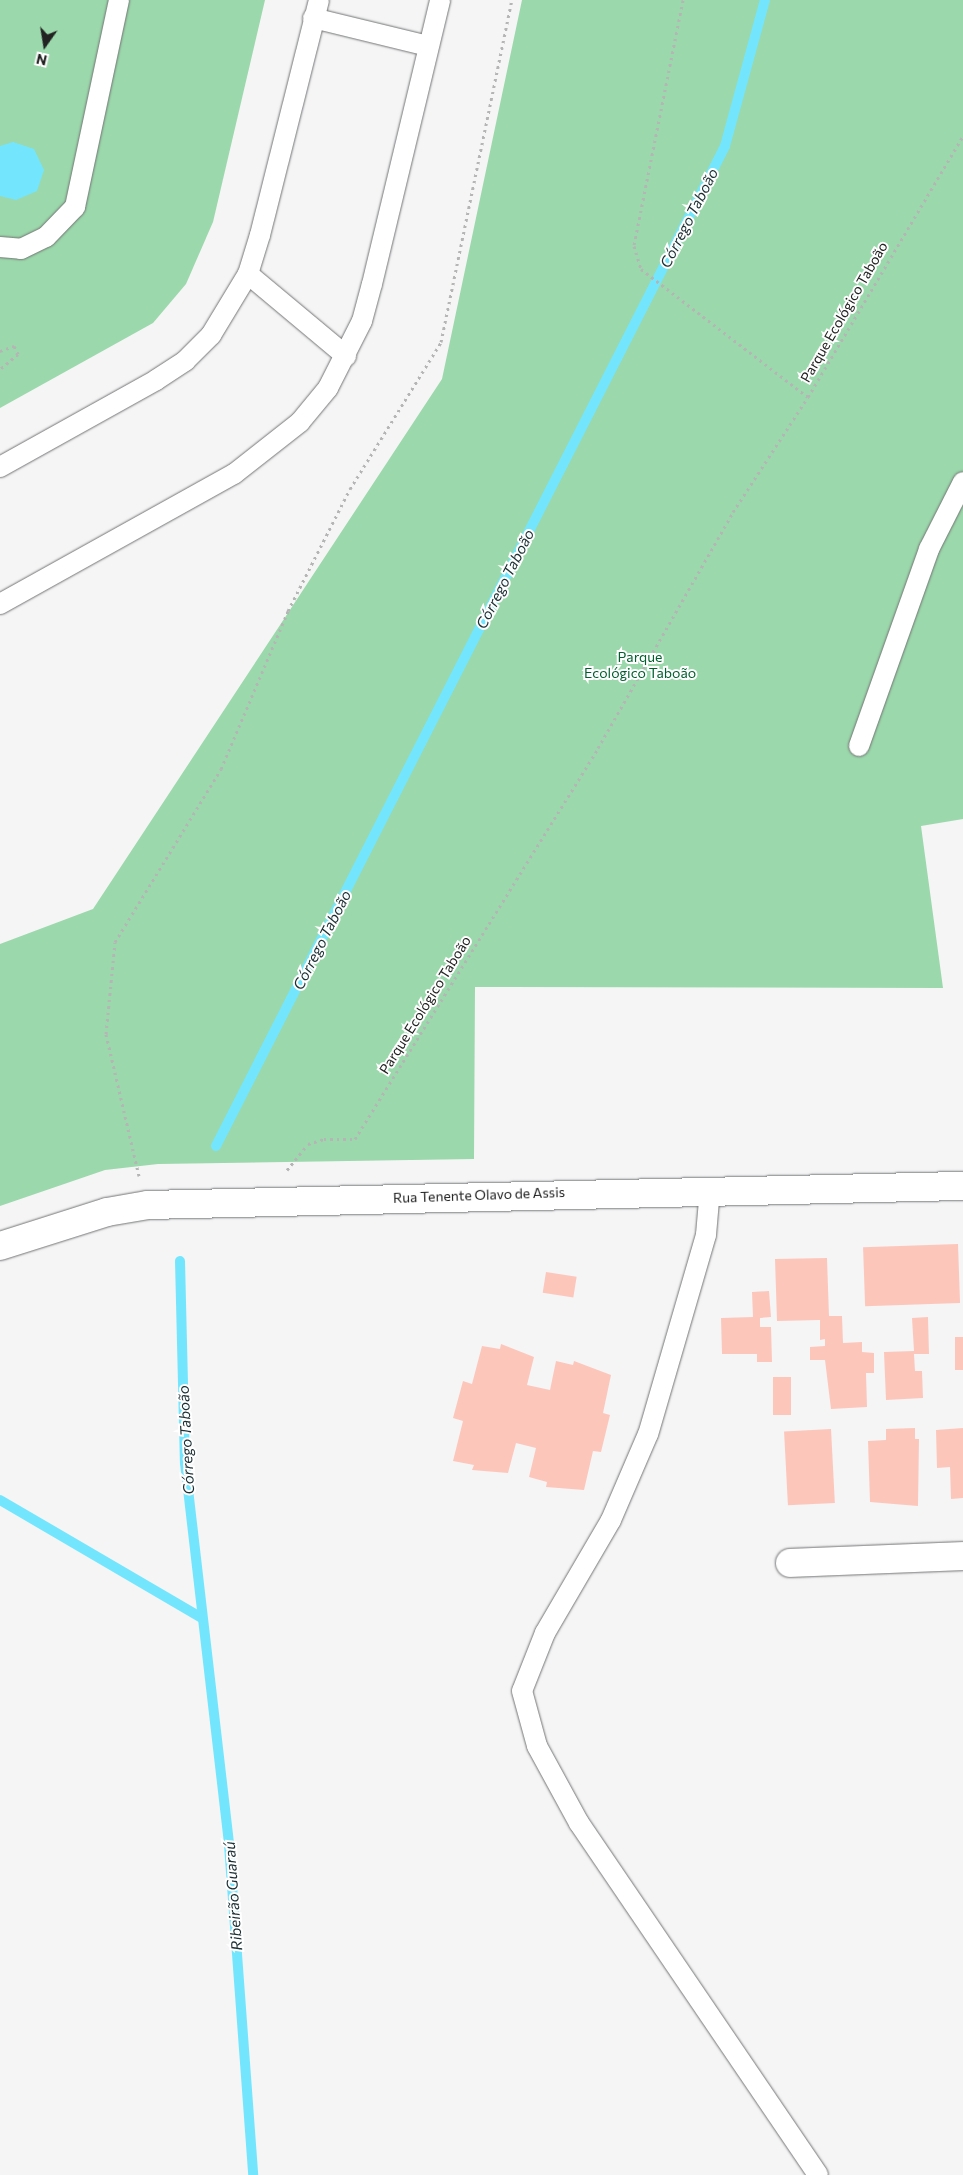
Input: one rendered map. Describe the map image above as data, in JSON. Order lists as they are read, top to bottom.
{
  "streets": {
    "street": ["Rua Tenente Olavo de Assis"],
    "path": ["Parque Ecológico Taboão"]
  },
  "crossings": [
    ["Parque Ecológico Taboão", "Rua Tenente Olavo de Assis"]
  ],
  "water": ["Córrego Taboão", "Ribeirão Guaraú"],
  "parks": ["Parque Ecológico Taboão"],
  "north": "bottom"
}
